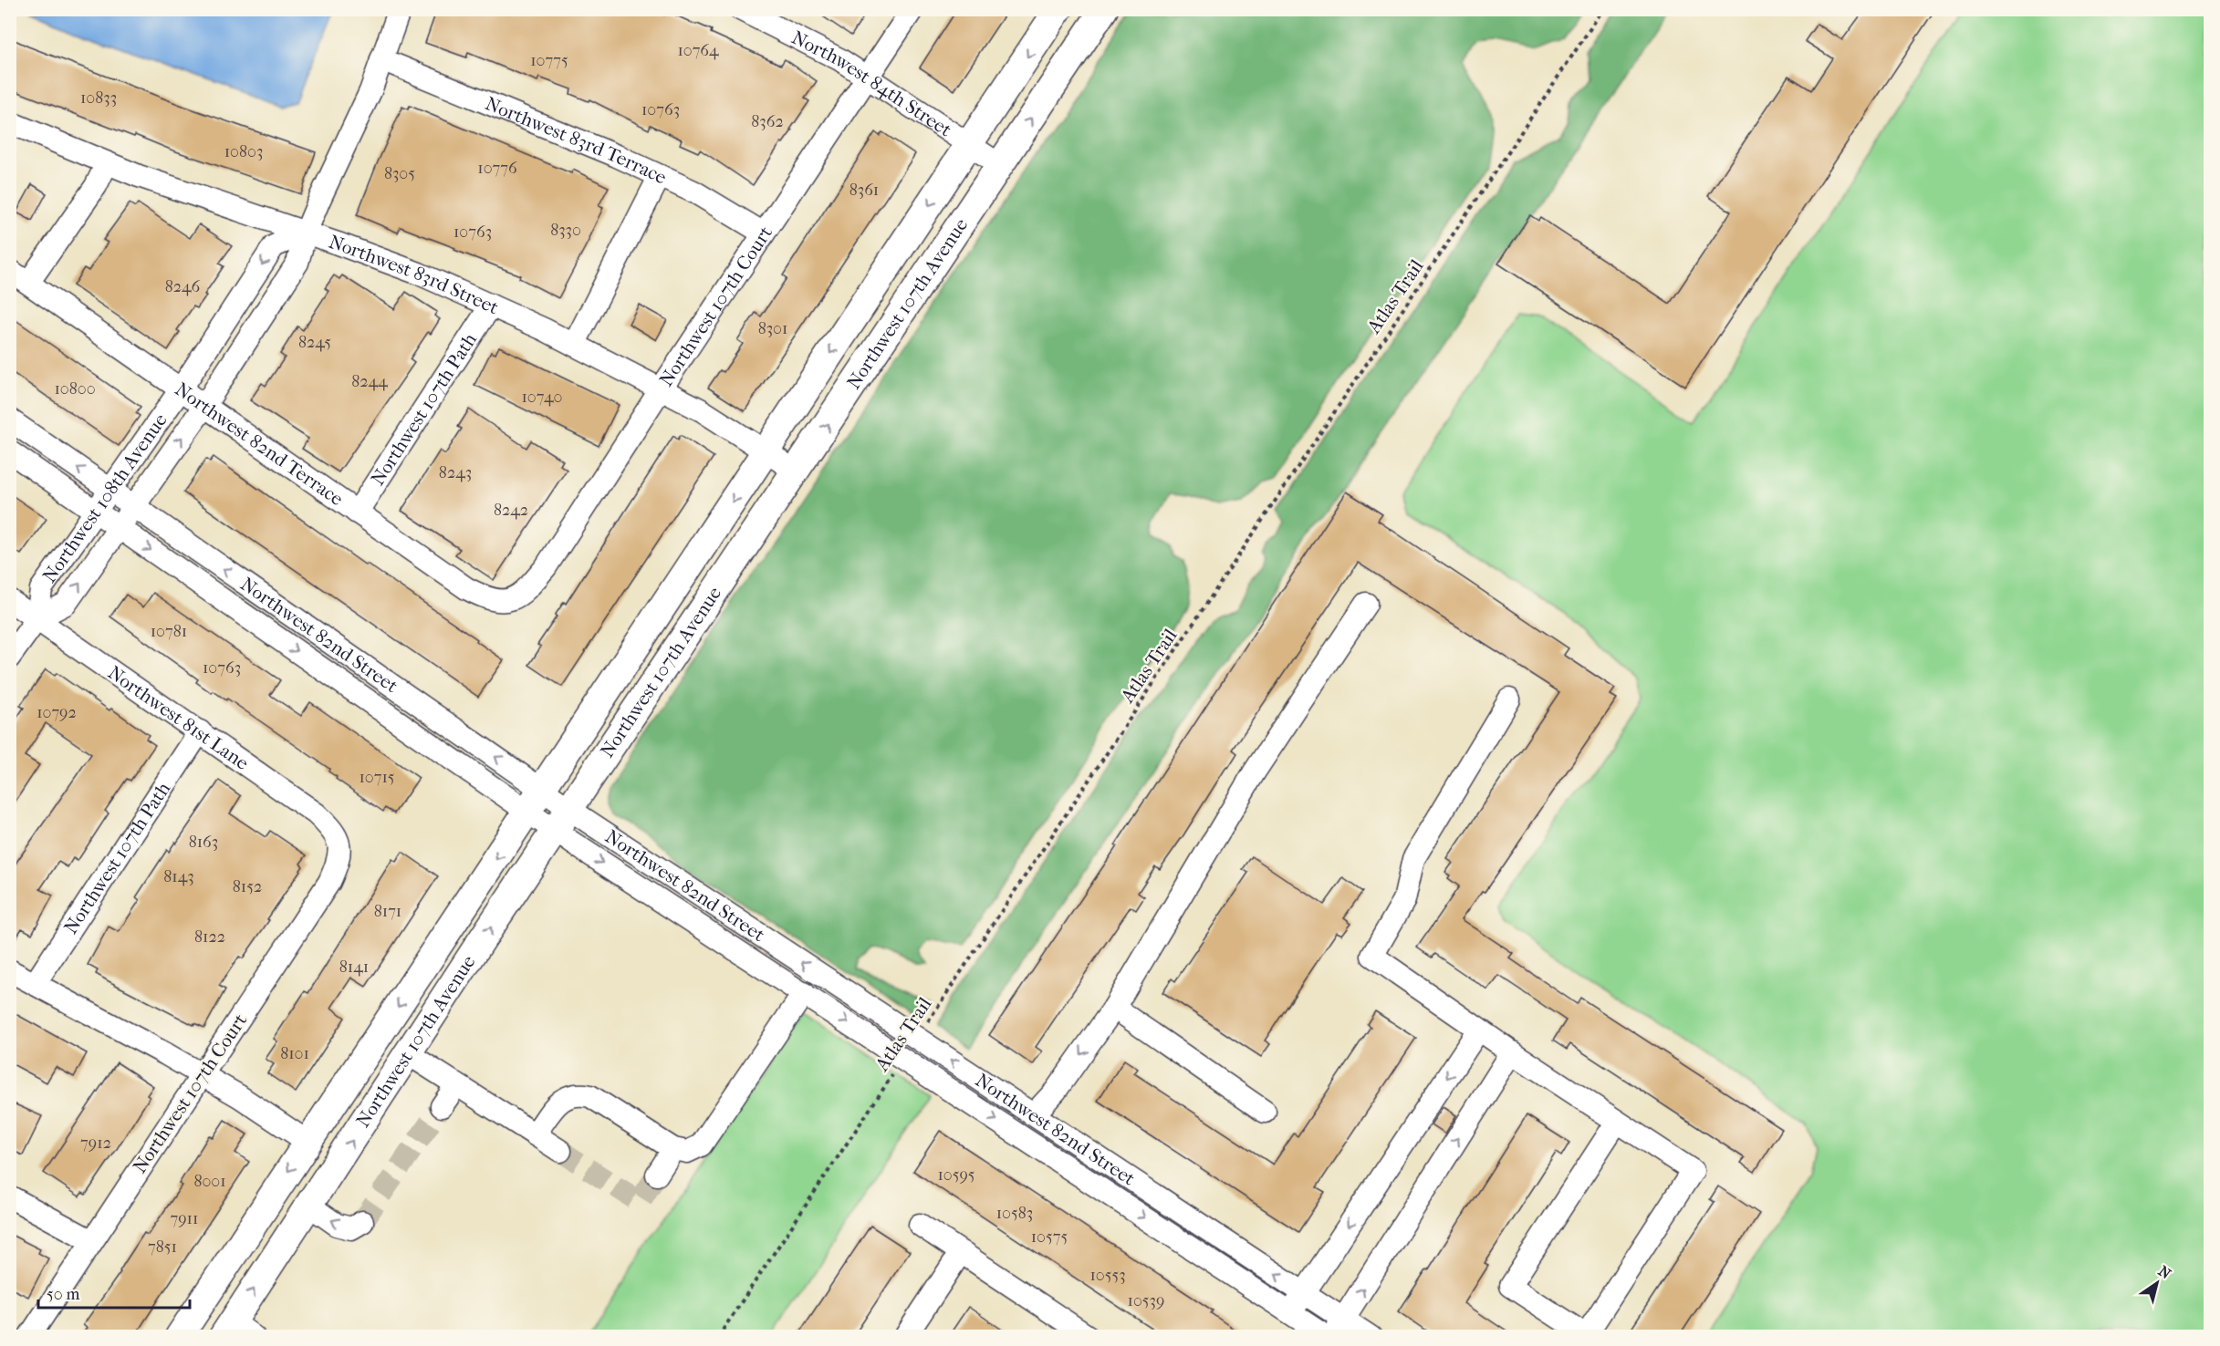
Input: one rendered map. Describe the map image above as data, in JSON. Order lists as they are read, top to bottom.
{
  "streets": {
    "main road": ["Northwest 107th Avenue"],
    "street": [
      "Northwest 84th Street",
      "Northwest 83rd Terrace",
      "Northwest 83rd Street",
      "Northwest 107th Court",
      "Northwest 107th Path",
      "Northwest 82nd Terrace",
      "Northwest 108th Avenue",
      "Northwest 82nd Street",
      "Northwest 81st Lane"
    ],
    "path": ["Atlas Trail"]
  },
  "crossings": [
    ["Northwest 84th Street", "Northwest 107th Avenue"],
    ["Northwest 84th Street", "Northwest 107th Court"],
    ["Northwest 83rd Terrace", "Northwest 107th Court"],
    ["Northwest 83rd Terrace", "Northwest 108th Avenue"],
    ["Northwest 83rd Street", "Northwest 107th Avenue"],
    ["Northwest 83rd Street", "Northwest 107th Court"],
    ["Northwest 83rd Street", "Northwest 107th Path"],
    ["Northwest 83rd Street", "Northwest 108th Avenue"],
    ["Atlas Trail", "Northwest 82nd Street"],
    ["Northwest 107th Avenue", "Northwest 82nd Street"],
    ["Northwest 107th Court", "Northwest 82nd Terrace"],
    ["Northwest 107th Court", "Northwest 81st Lane"],
    ["Northwest 107th Path", "Northwest 82nd Terrace"],
    ["Northwest 107th Path", "Northwest 81st Lane"],
    ["Northwest 82nd Terrace", "Northwest 108th Avenue"],
    ["Northwest 108th Avenue", "Northwest 82nd Street"],
    ["Northwest 108th Avenue", "Northwest 81st Lane"]
  ],
  "house_numbers": [
    "10764",
    "10775",
    "10833",
    "10763",
    "8362",
    "10803",
    "10776",
    "8305",
    "8361",
    "8330",
    "10763",
    "8246",
    "8301",
    "8245",
    "8244",
    "10800",
    "10740",
    "8243",
    "8242",
    "10781",
    "10763",
    "10792",
    "10715",
    "8163",
    "8143",
    "8152",
    "8171",
    "8122",
    "8141",
    "8101",
    "7912",
    "10595",
    "8001",
    "10583",
    "7911",
    "10575",
    "7851",
    "10553",
    "10539"
  ],
  "scale_bar": "50 m",
  "north": "top right"
}
